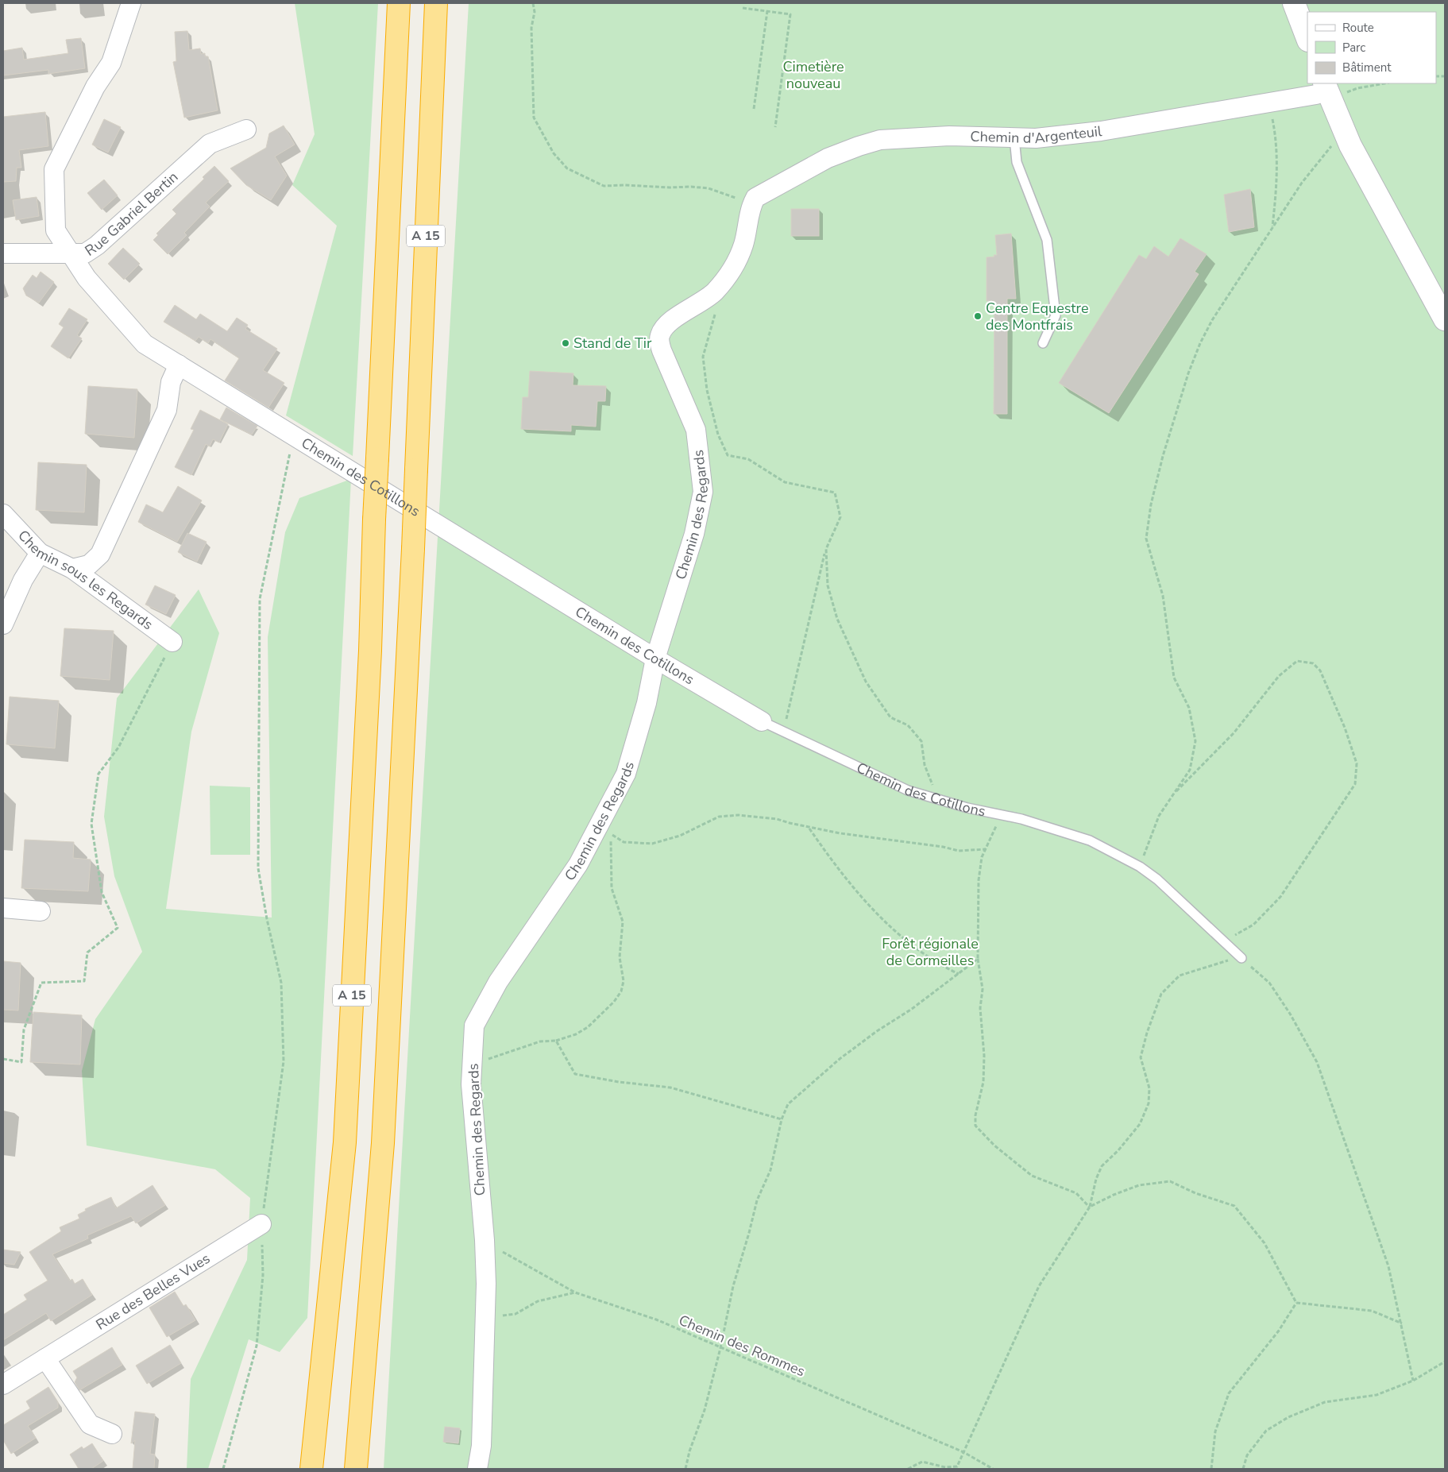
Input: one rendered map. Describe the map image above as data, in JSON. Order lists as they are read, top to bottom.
{
  "streets": {
    "highway": ["A 15"],
    "street": [
      "Chemin d'Argenteuil",
      "Rue Gabriel Bertin",
      "Chemin des Cotillons",
      "Chemin des Regards",
      "Chemin sous les Regards",
      "Rue des Belles Vues"
    ],
    "path": ["Chemin des Rommes"]
  },
  "crossings": [
    ["Chemin d'Argenteuil", "Chemin des Regards"],
    ["Rue Gabriel Bertin", "Chemin des Cotillons"],
    ["Chemin des Cotillons", "Chemin des Regards"],
    ["Chemin des Regards", "Chemin des Rommes"]
  ],
  "parks": ["Cimetière nouveau", "Forêt régionale de Cormeilles"],
  "places": ["Centre Equestre des Montfrais", "Stand de Tir"],
  "legend": ["Route", "Parc", "Bâtiment"]
}
